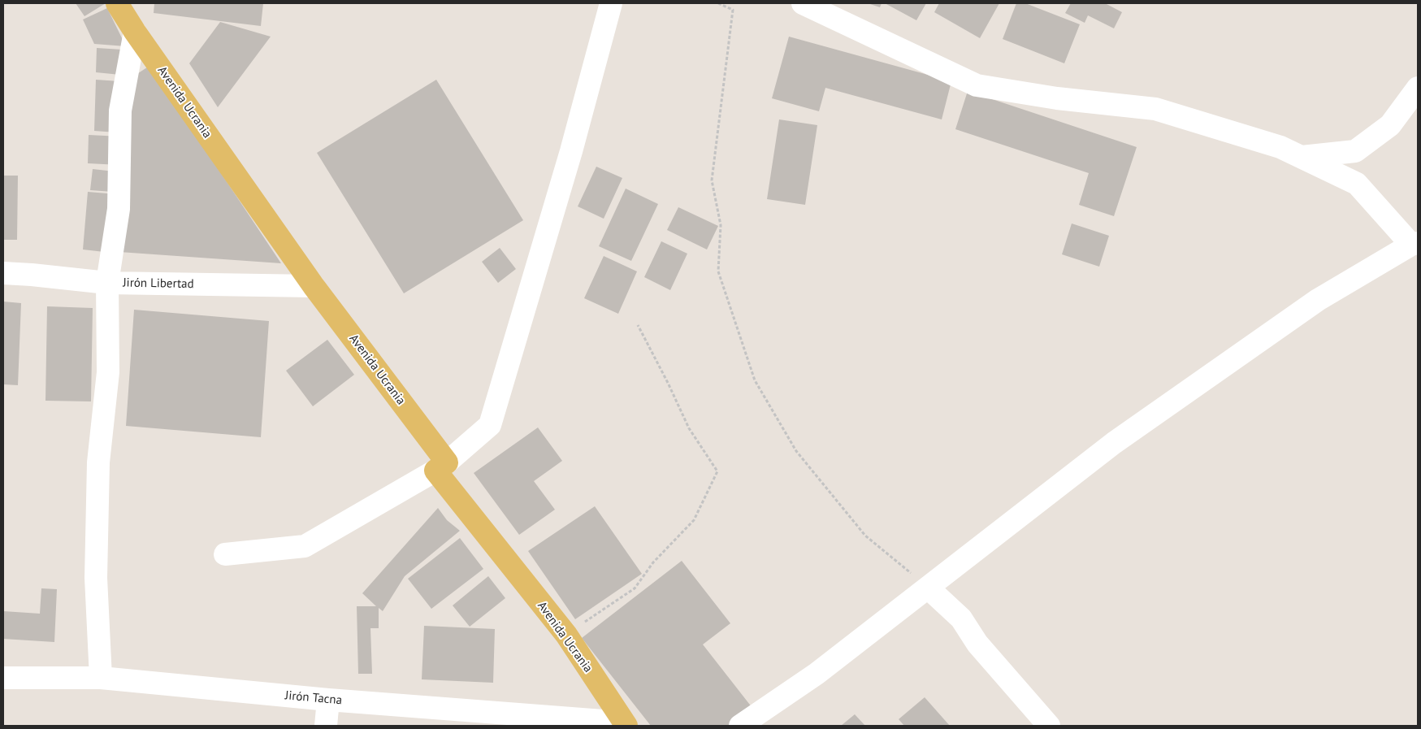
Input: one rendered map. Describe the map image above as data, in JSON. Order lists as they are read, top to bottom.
{
  "streets": {
    "main road": ["Avenida Ucrania"],
    "street": ["Jirón Libertad", "Jirón Tacna"]
  },
  "crossings": [
    ["Avenida Ucrania", "Jirón Libertad"],
    ["Avenida Ucrania", "Jirón Tacna"]
  ]
}
